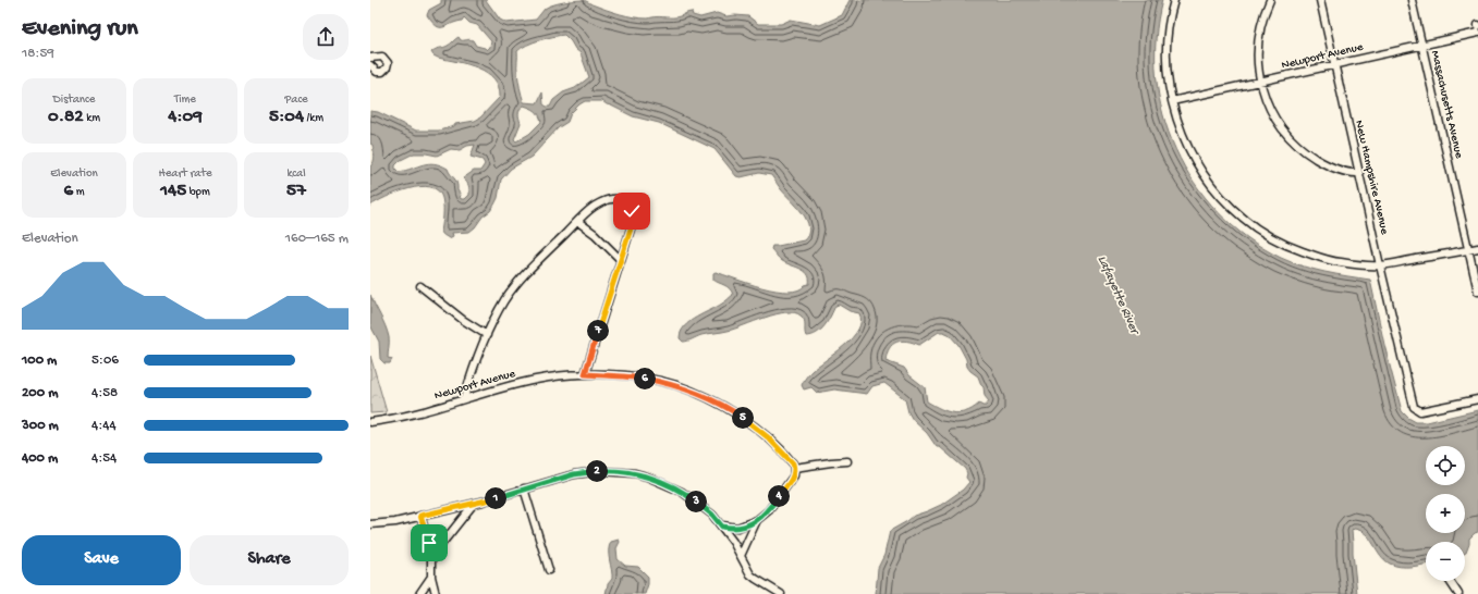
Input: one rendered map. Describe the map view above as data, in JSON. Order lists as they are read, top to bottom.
{
  "streets": {
    "street": ["Newport Avenue", "Massachusetts Avenue", "New Hampshire Avenue"]
  },
  "crossings": [
    ["Newport Avenue", "Massachusetts Avenue"],
    ["Newport Avenue", "New Hampshire Avenue"]
  ],
  "water": ["Lafayette River"],
  "page": {
    "heading": ["Evening run", "18:59"],
    "stats": [
      ["Distance", "0.82 km"],
      ["Time", "4:09"],
      ["Pace", "5:04 /km"],
      ["Elevation", "6 m"],
      ["Heart rate", "145 bpm"],
      ["kcal", "57"]
    ],
    "chart": ["Elevation", "160–165 m"],
    "pins": [
      "7",
      "6",
      "5",
      "2",
      "4",
      "1",
      "3"
    ],
    "list": [
      {
        "name": "100 m",
        "note": "5:06"
      },
      {
        "name": "200 m",
        "note": "4:58"
      },
      {
        "name": "300 m",
        "note": "4:44"
      },
      {
        "name": "400 m",
        "note": "4:54"
      }
    ],
    "map_buttons": ["+", "−"],
    "buttons": ["Save", "Share"]
  }
}
